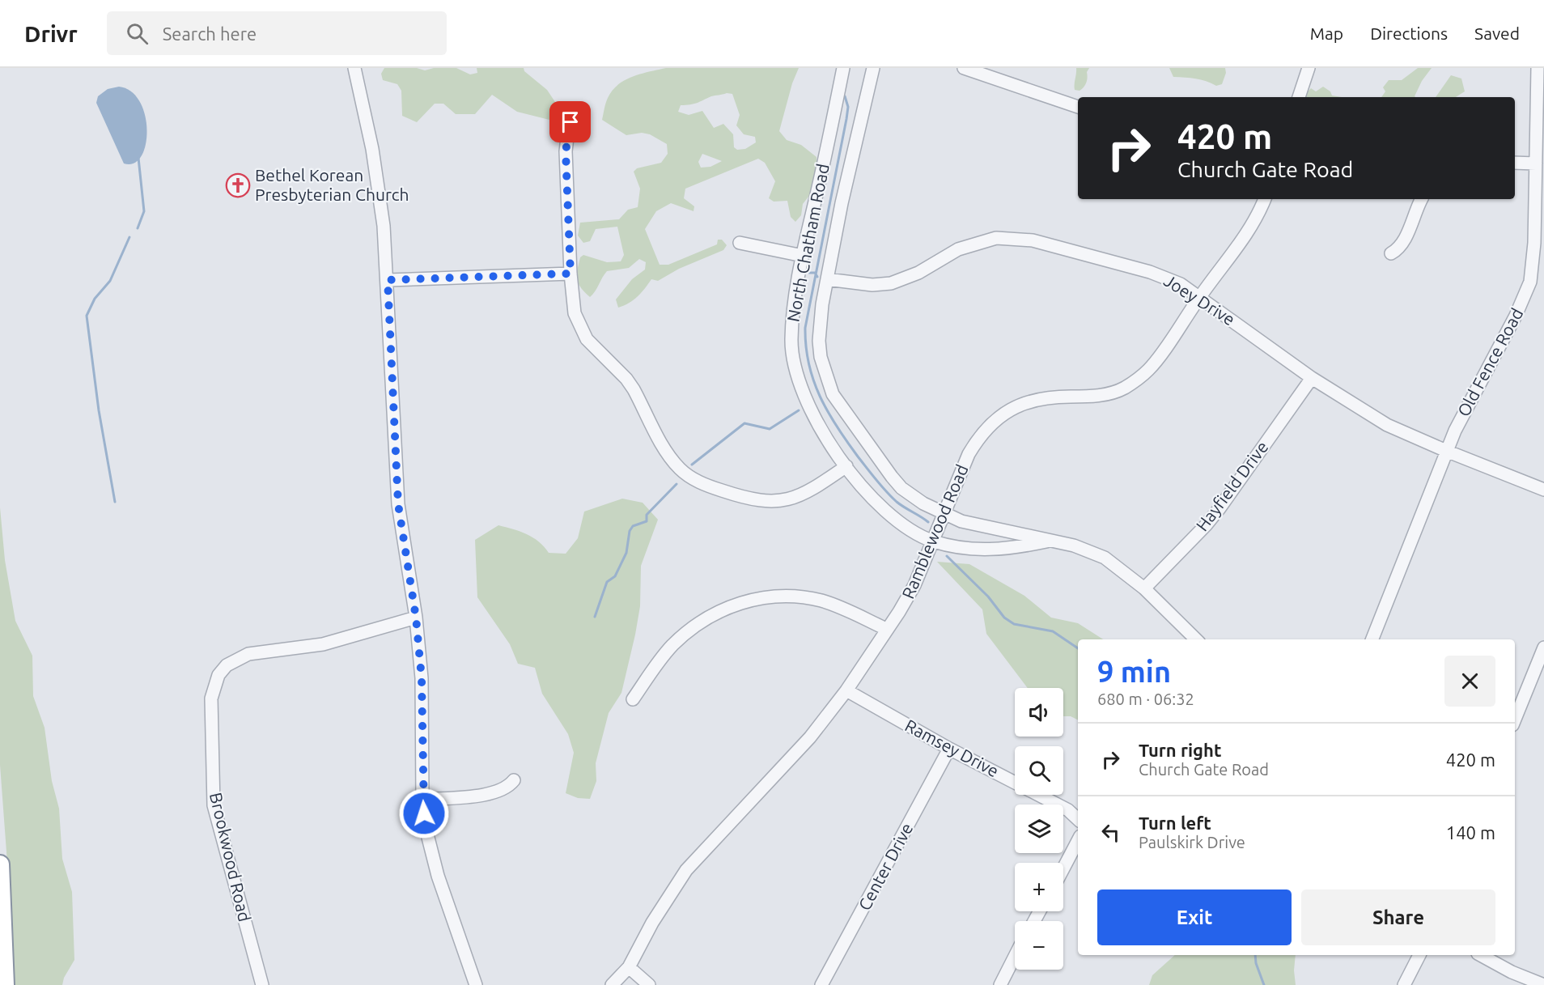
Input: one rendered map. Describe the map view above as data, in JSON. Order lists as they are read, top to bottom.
{
  "streets": {
    "street": [
      "North Chatham Road",
      "Joey Drive",
      "Old Fence Road",
      "Hayfield Drive",
      "Ramblewood Road",
      "Ramsey Drive",
      "Brookwood Road",
      "Center Drive"
    ]
  },
  "crossings": [
    ["North Chatham Road", "Joey Drive"],
    ["North Chatham Road", "Hayfield Drive"],
    ["North Chatham Road", "Ramblewood Road"],
    ["Joey Drive", "Old Fence Road"],
    ["Joey Drive", "Hayfield Drive"],
    ["Joey Drive", "Ramblewood Road"],
    ["Ramblewood Road", "Ramsey Drive"],
    ["Ramsey Drive", "Center Drive"]
  ],
  "places": {
    "church": ["Bethel Korean Presbyterian Church"]
  },
  "page": {
    "header": "Drivr",
    "search": "Search here",
    "nav": ["Map", "Directions", "Saved"],
    "turn": ["420 m", "Church Gate Road"],
    "heading": ["9 min", "680 m · 06:32"],
    "map_buttons": ["+", "−"],
    "list": [
      {
        "name": "Turn right",
        "note": "Church Gate Road",
        "value": "420 m"
      },
      {
        "name": "Turn left",
        "note": "Paulskirk Drive",
        "value": "140 m"
      }
    ],
    "buttons": ["Exit", "Share"]
  }
}
